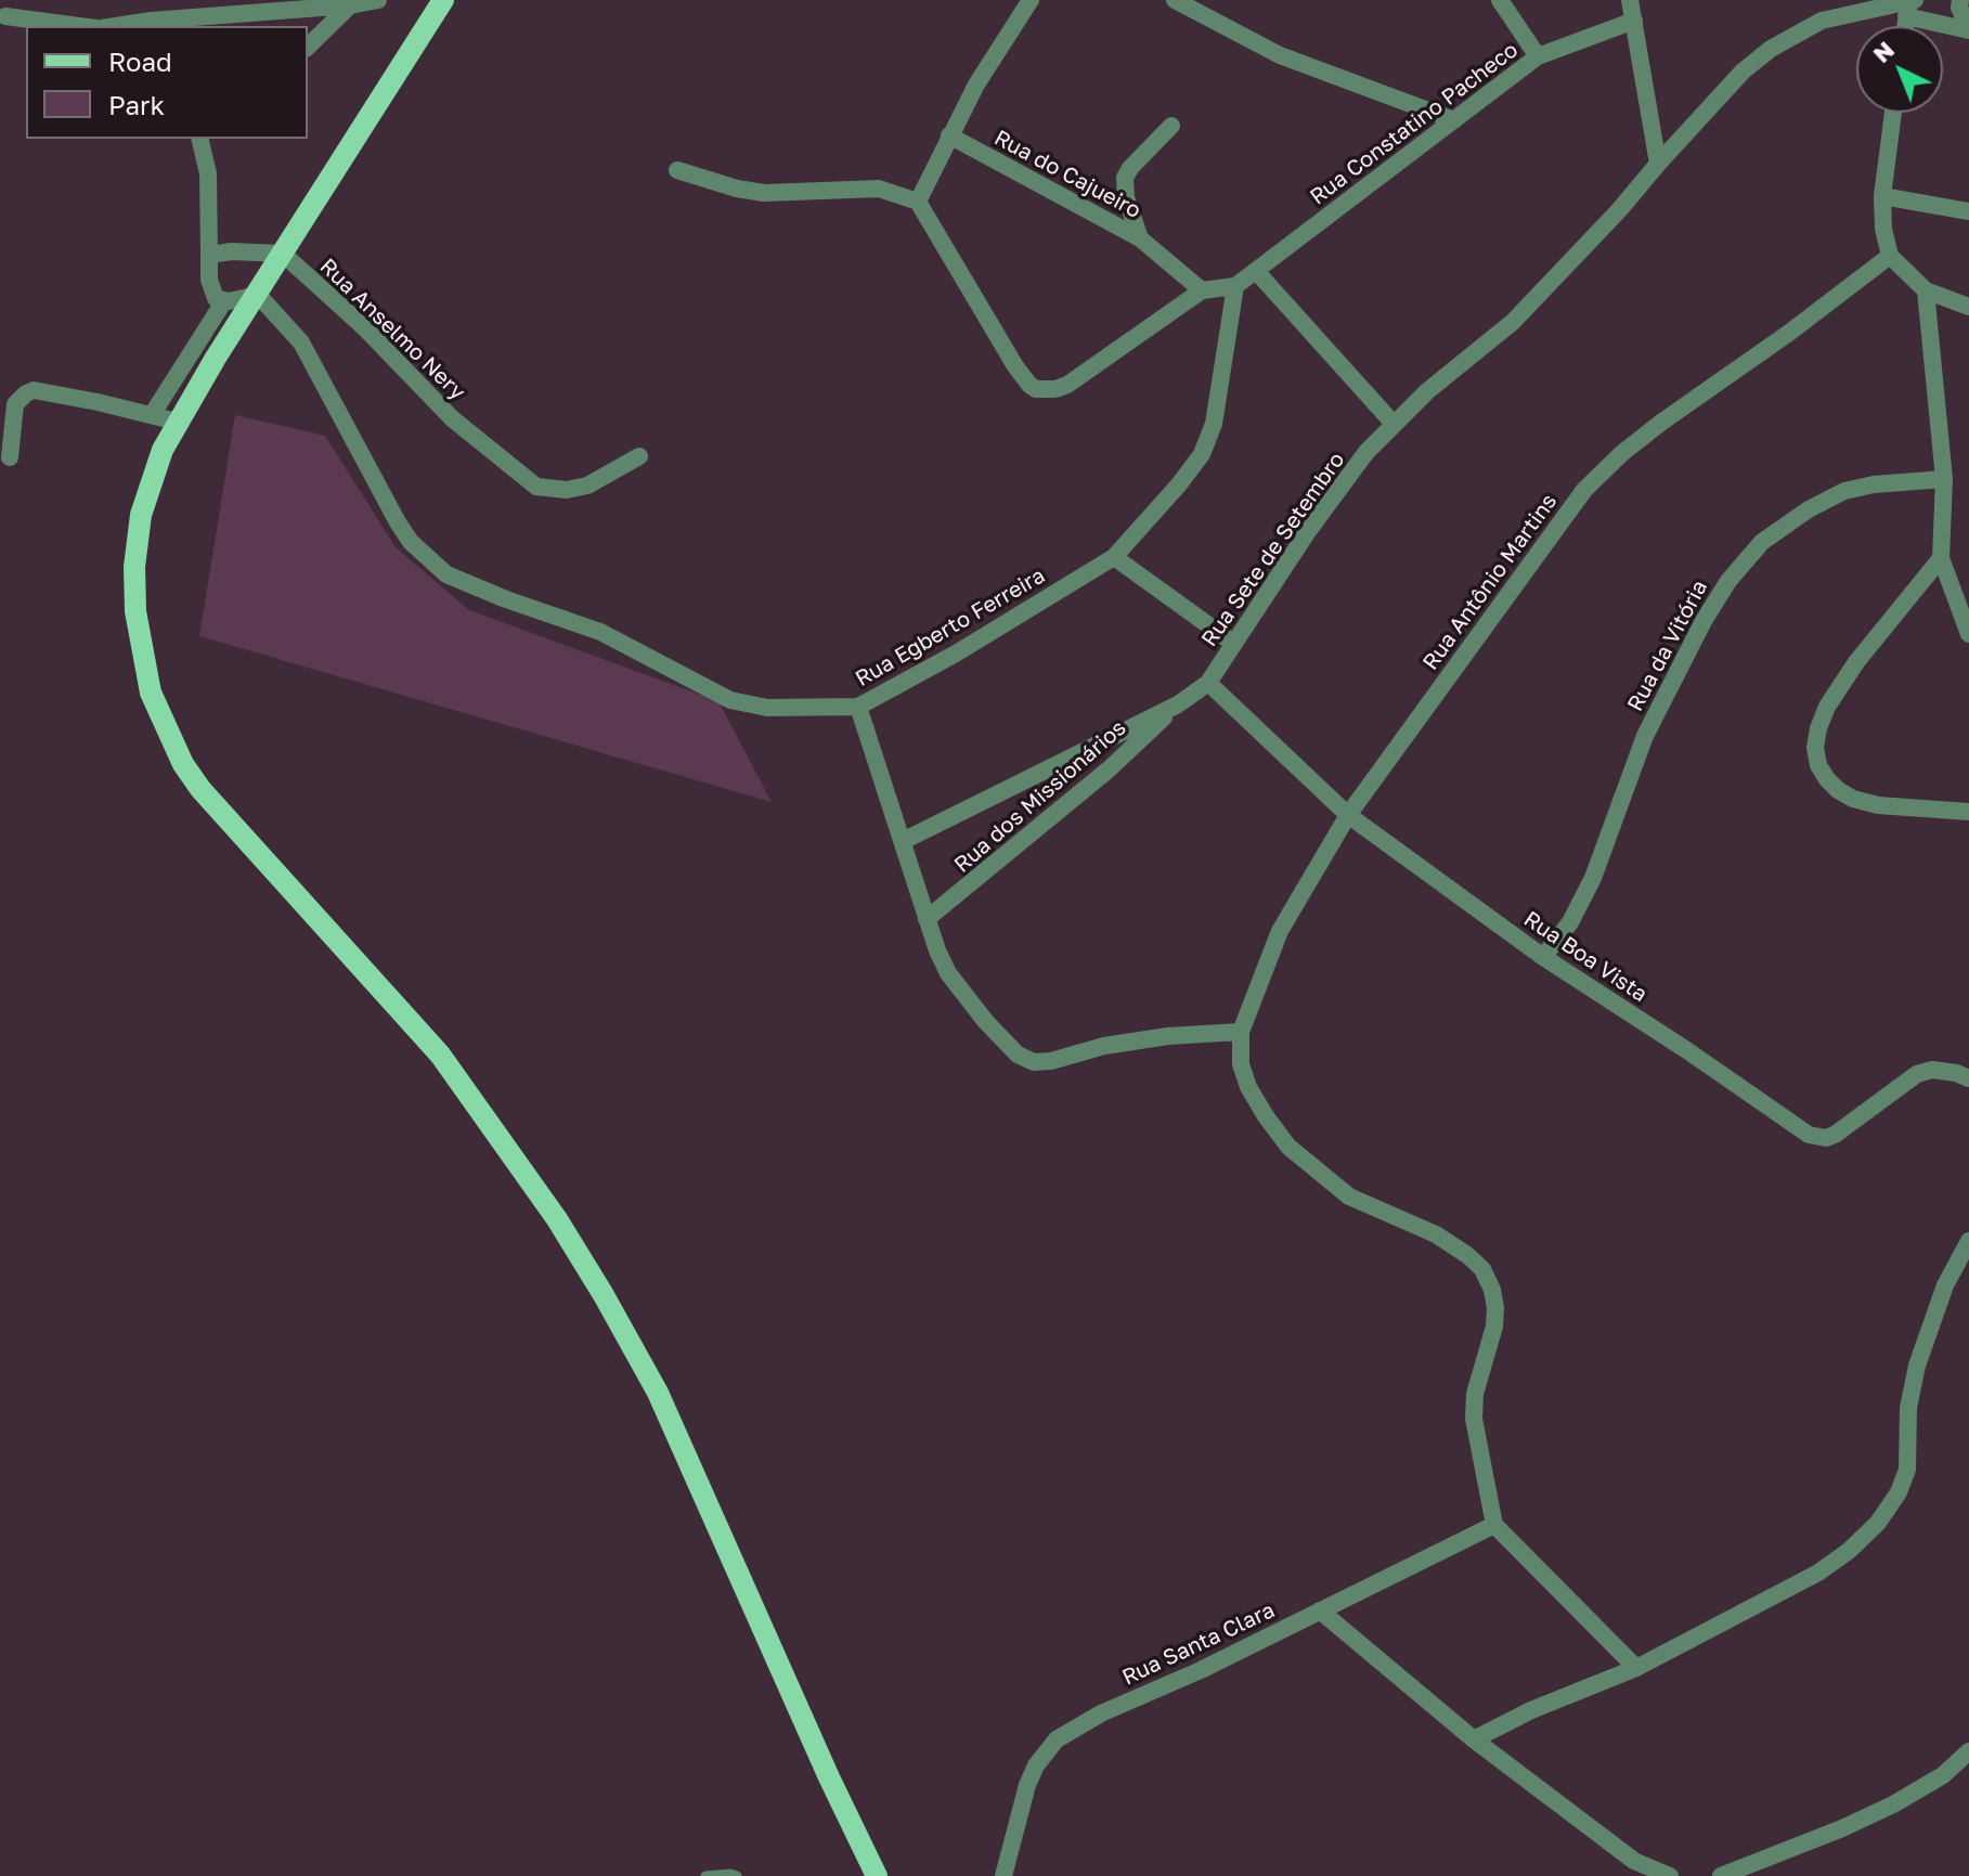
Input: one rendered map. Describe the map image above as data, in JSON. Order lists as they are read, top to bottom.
{
  "streets": {
    "street": [
      "Rua Constatino Pacheco",
      "Rua do Cajueiro",
      "Rua Anselmo Nery",
      "Rua Sete de Setembro",
      "Rua Antônio Martins",
      "Rua Egberto Ferreira",
      "Rua da Vitória",
      "Rua dos Missionários",
      "Rua Boa Vista",
      "Rua Santa Clara"
    ]
  },
  "crossings": [
    ["Rua Constatino Pacheco", "Rua Egberto Ferreira"],
    ["Rua Sete de Setembro", "Rua dos Missionários"],
    ["Rua Sete de Setembro", "Rua Boa Vista"],
    ["Rua Antônio Martins", "Rua Boa Vista"],
    ["Rua da Vitória", "Rua Boa Vista"]
  ],
  "legend": ["Road", "Park"],
  "north": "top left"
}
